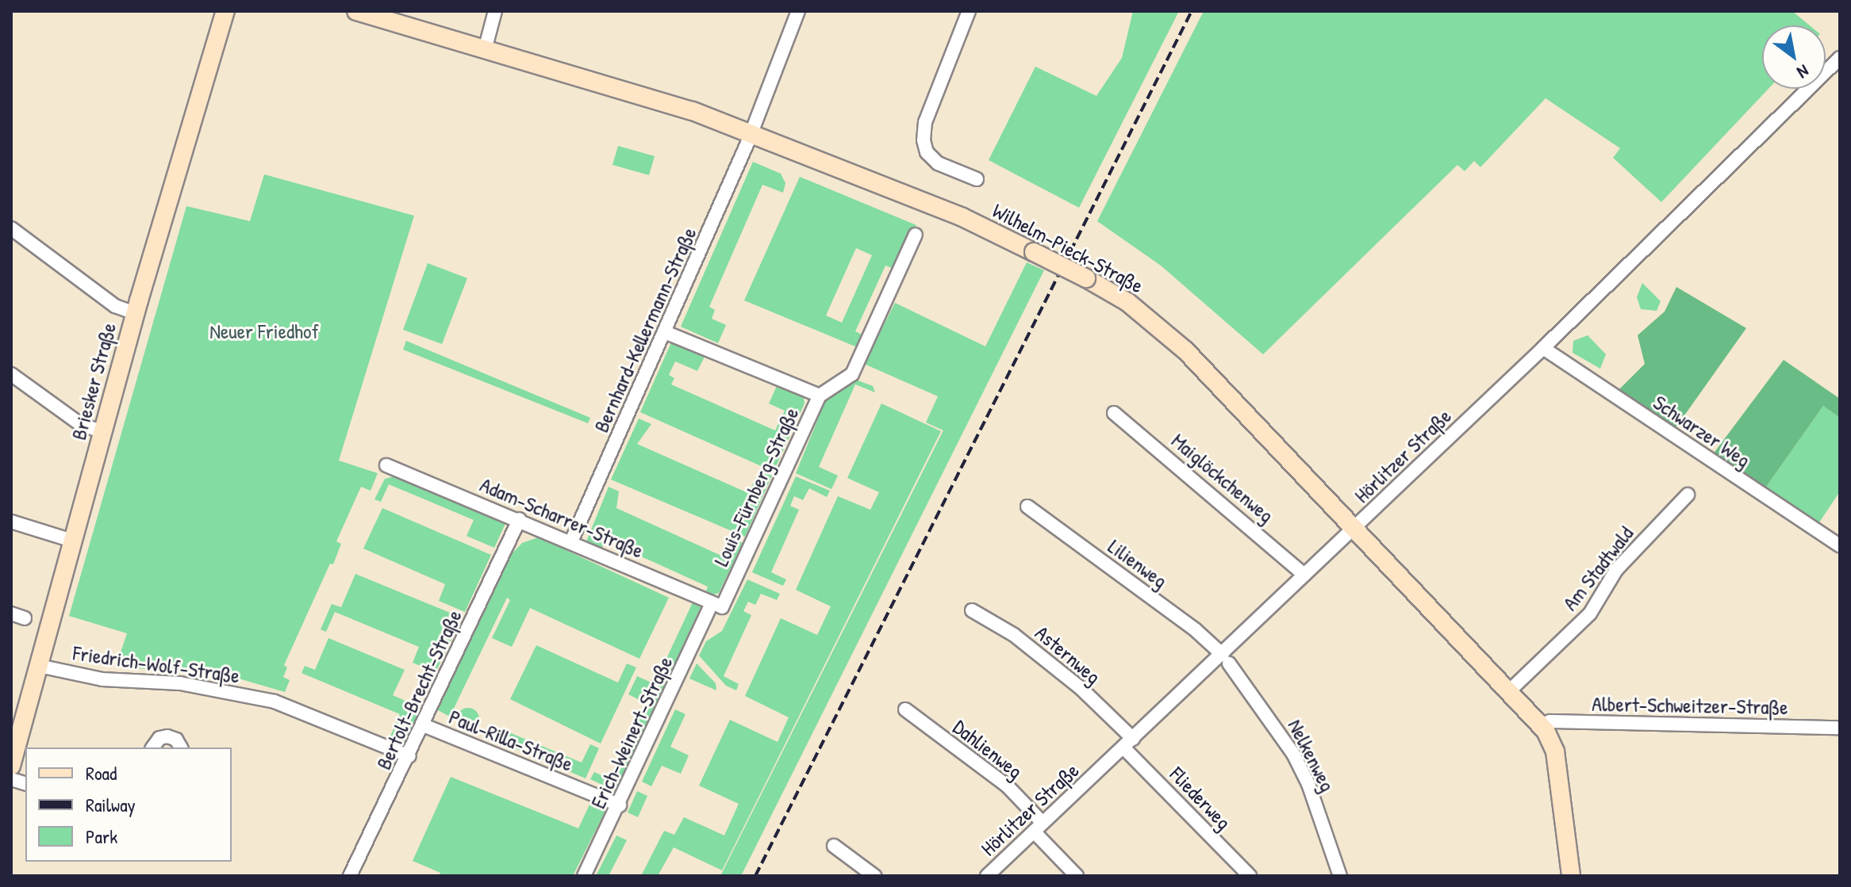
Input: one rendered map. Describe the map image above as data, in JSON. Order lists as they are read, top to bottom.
{
  "streets": {
    "main road": ["Wilhelm-Pieck-Straße", "Briesker Straße"],
    "street": [
      "Bernhard-Kellermann-Straße",
      "Schwarzer Weg",
      "Hörlitzer Straße",
      "Maiglöckchenweg",
      "Louis-Fürnberg-Straße",
      "Adam-Scharrer-Straße",
      "Lilienweg",
      "Am Stadtwald",
      "Asternweg",
      "Friedrich-Wolf-Straße",
      "Bertolt-Brecht-Straße",
      "Albert-Schweitzer-Straße",
      "Erich-Weinert-Straße",
      "Paul-Rilla-Straße",
      "Dahlienweg",
      "Nelkenweg",
      "Fliederweg"
    ]
  },
  "crossings": [
    ["Wilhelm-Pieck-Straße", "Bernhard-Kellermann-Straße"],
    ["Wilhelm-Pieck-Straße", "Hörlitzer Straße"],
    ["Wilhelm-Pieck-Straße", "Am Stadtwald"],
    ["Wilhelm-Pieck-Straße", "Albert-Schweitzer-Straße"],
    ["Bernhard-Kellermann-Straße", "Louis-Fürnberg-Straße"],
    ["Bernhard-Kellermann-Straße", "Adam-Scharrer-Straße"],
    ["Briesker Straße", "Friedrich-Wolf-Straße"],
    ["Schwarzer Weg", "Hörlitzer Straße"],
    ["Hörlitzer Straße", "Maiglöckchenweg"],
    ["Hörlitzer Straße", "Lilienweg"],
    ["Hörlitzer Straße", "Asternweg"],
    ["Hörlitzer Straße", "Dahlienweg"],
    ["Hörlitzer Straße", "Nelkenweg"],
    ["Hörlitzer Straße", "Fliederweg"],
    ["Louis-Fürnberg-Straße", "Adam-Scharrer-Straße"],
    ["Louis-Fürnberg-Straße", "Erich-Weinert-Straße"],
    ["Adam-Scharrer-Straße", "Bertolt-Brecht-Straße"],
    ["Adam-Scharrer-Straße", "Erich-Weinert-Straße"],
    ["Lilienweg", "Nelkenweg"],
    ["Asternweg", "Fliederweg"],
    ["Friedrich-Wolf-Straße", "Bertolt-Brecht-Straße"],
    ["Bertolt-Brecht-Straße", "Paul-Rilla-Straße"],
    ["Erich-Weinert-Straße", "Paul-Rilla-Straße"]
  ],
  "parks": ["Neuer Friedhof"],
  "legend": ["Road", "Railway", "Park"],
  "north": "bottom right"
}
